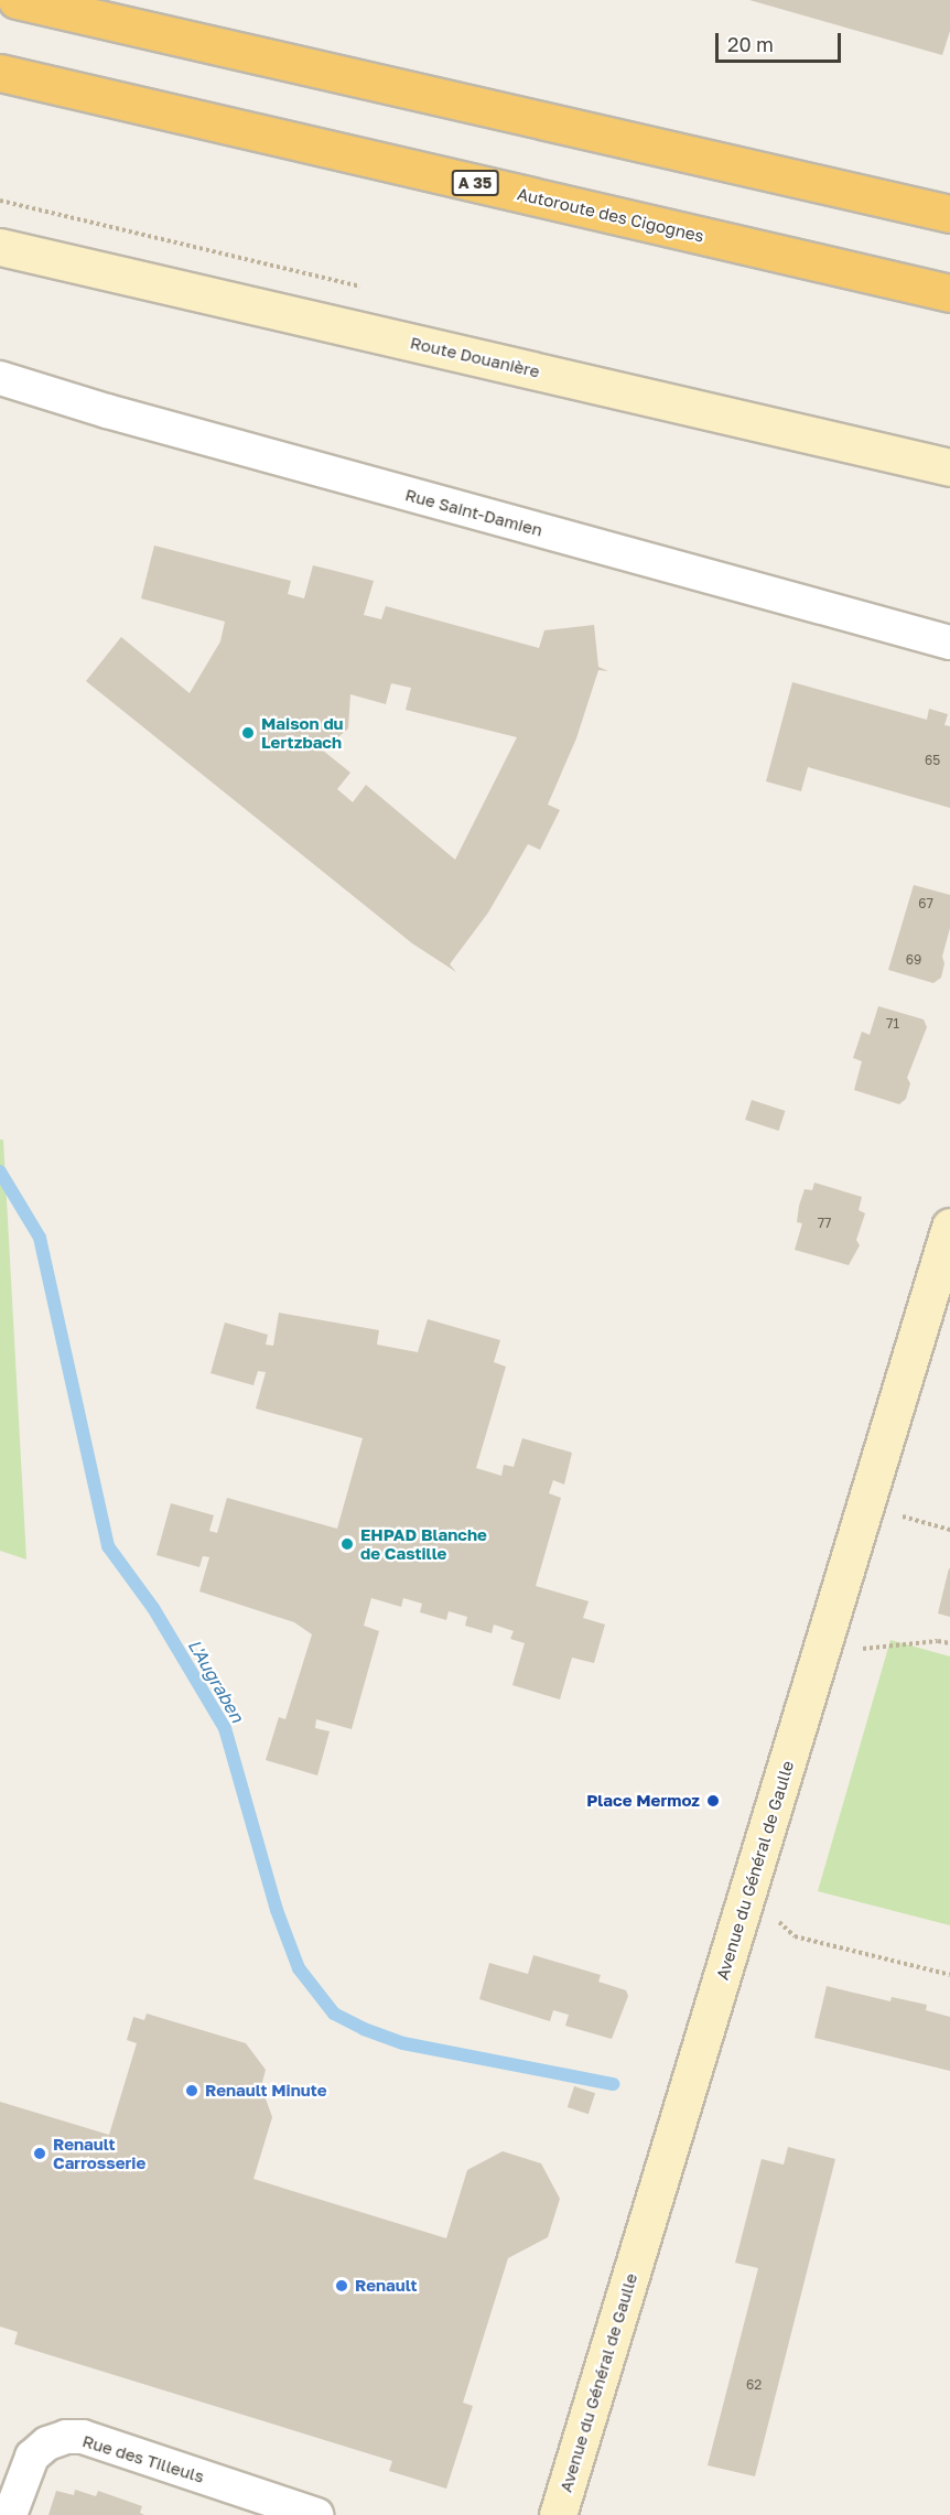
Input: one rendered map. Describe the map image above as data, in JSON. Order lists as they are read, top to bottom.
{
  "streets": {
    "highway": ["A 35", "Autoroute des Cigognes"],
    "main road": ["Route Douanière", "Avenue du Général de Gaulle"],
    "street": ["Rue Saint-Damien", "Rue des Tilleuls"]
  },
  "water": ["L'Augraben"],
  "places": [
    "Maison du Lertzbach",
    "EHPAD Blanche de Castille",
    "Place Mermoz",
    "Renault Minute",
    "Renault Carrosserie",
    "Renault"
  ],
  "house_numbers": [
    "65",
    "67",
    "69",
    "71",
    "77",
    "62"
  ],
  "scale_bar": "20 m"
}
